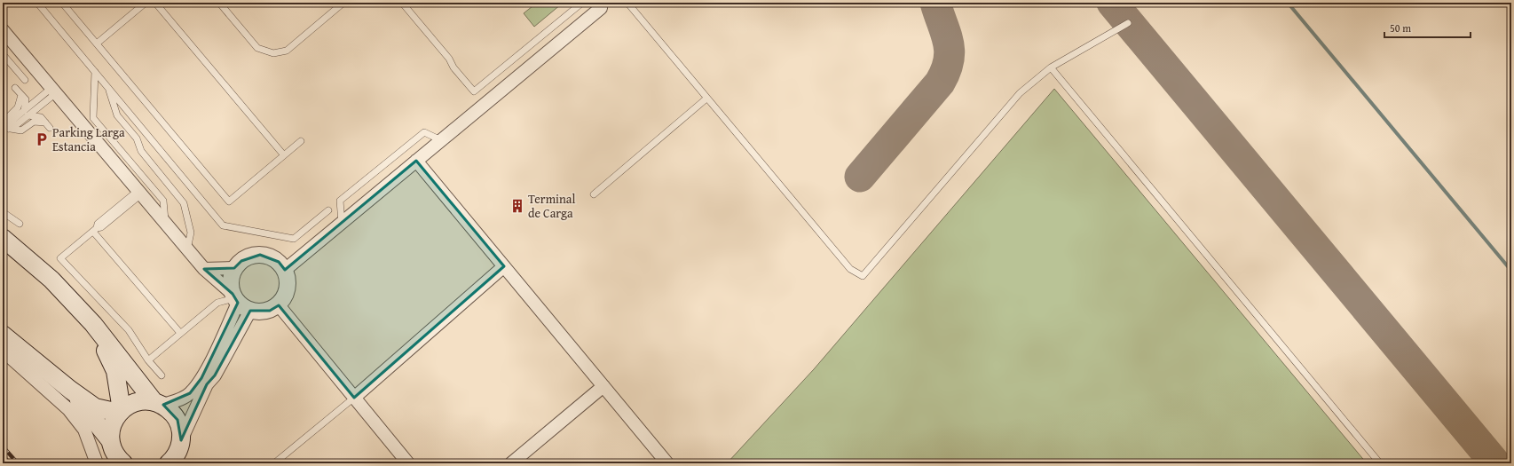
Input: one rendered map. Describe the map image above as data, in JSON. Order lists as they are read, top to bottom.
{
  "places": {
    "parking": ["Parking Larga Estancia"],
    "building": ["Terminal de Carga"]
  },
  "scale_bar": "50 m"
}
